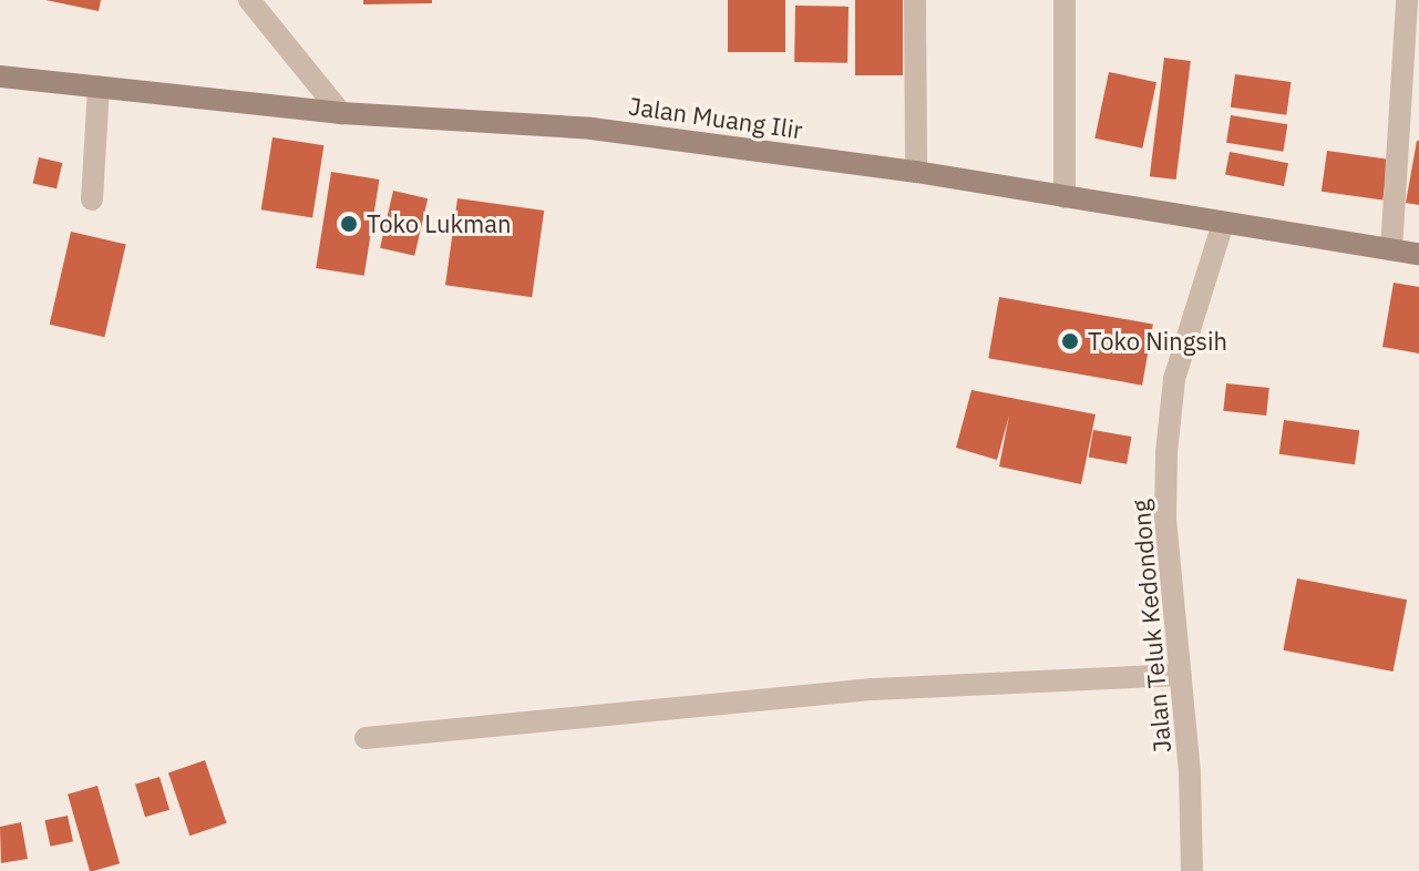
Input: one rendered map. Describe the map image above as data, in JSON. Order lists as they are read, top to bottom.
{
  "streets": {
    "main road": ["Jalan Muang Ilir"],
    "street": ["Jalan Teluk Kedondong"]
  },
  "crossings": [
    ["Jalan Muang Ilir", "Jalan Teluk Kedondong"]
  ],
  "places": ["Toko Lukman", "Toko Ningsih"]
}
